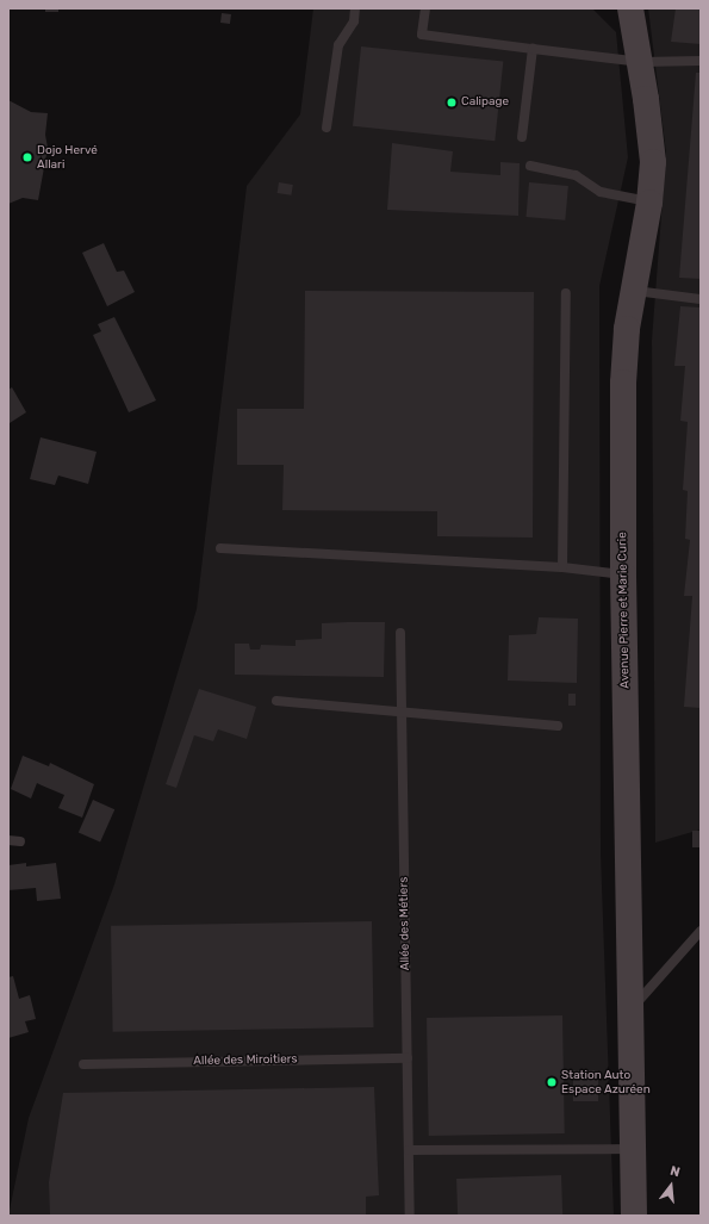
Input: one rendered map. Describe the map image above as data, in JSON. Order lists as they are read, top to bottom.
{
  "streets": {
    "main road": ["Avenue Pierre et Marie Curie"],
    "lane": ["Allée des Métiers", "Allée des Miroitiers"]
  },
  "crossings": [
    ["Allée des Métiers", "Allée des Miroitiers"]
  ],
  "places": ["Calipage", "Dojo Hervé Allari", "Station Auto Espace Azuréen"],
  "north": "top"
}
